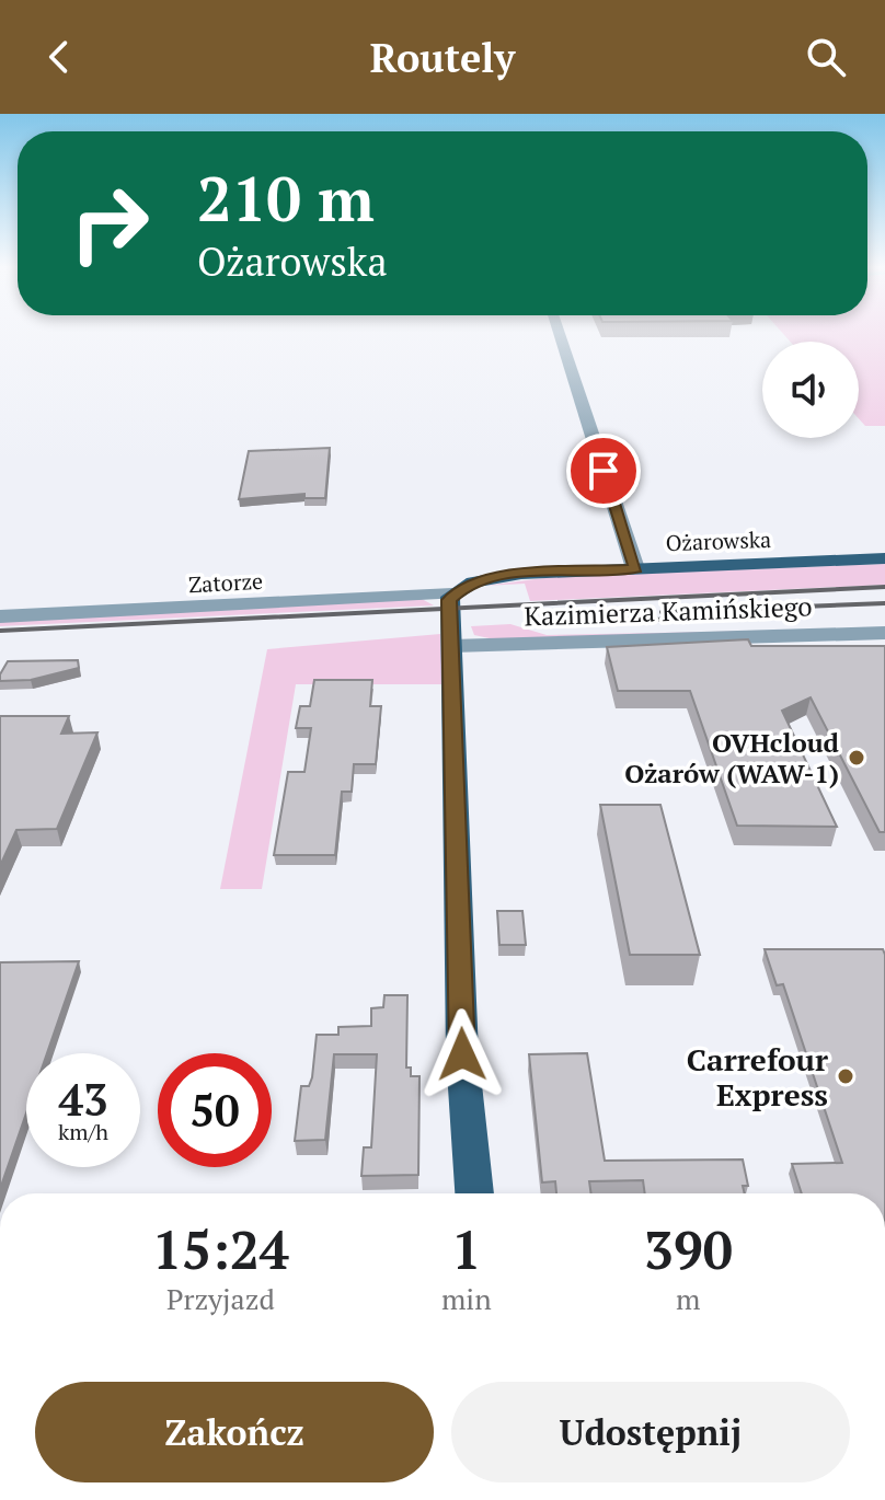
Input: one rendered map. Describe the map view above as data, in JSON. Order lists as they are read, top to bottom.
{
  "streets": {
    "main road": ["Ożarowska"],
    "street": ["Zatorze", "Kazimierza Kamińskiego"]
  },
  "crossings": [
    ["Ożarowska", "Zatorze"]
  ],
  "places": ["OVHcloud Ożarów (WAW-1)", "Carrefour Express"],
  "page": {
    "header": "Routely",
    "turn": ["210 m", "Ożarowska"],
    "speed": "43 km/h",
    "limit": "50",
    "eta": [
      "15:24",
      "Przyjazd",
      "1",
      "min",
      "390",
      "m"
    ],
    "buttons": ["Zakończ", "Udostępnij"]
  }
}
